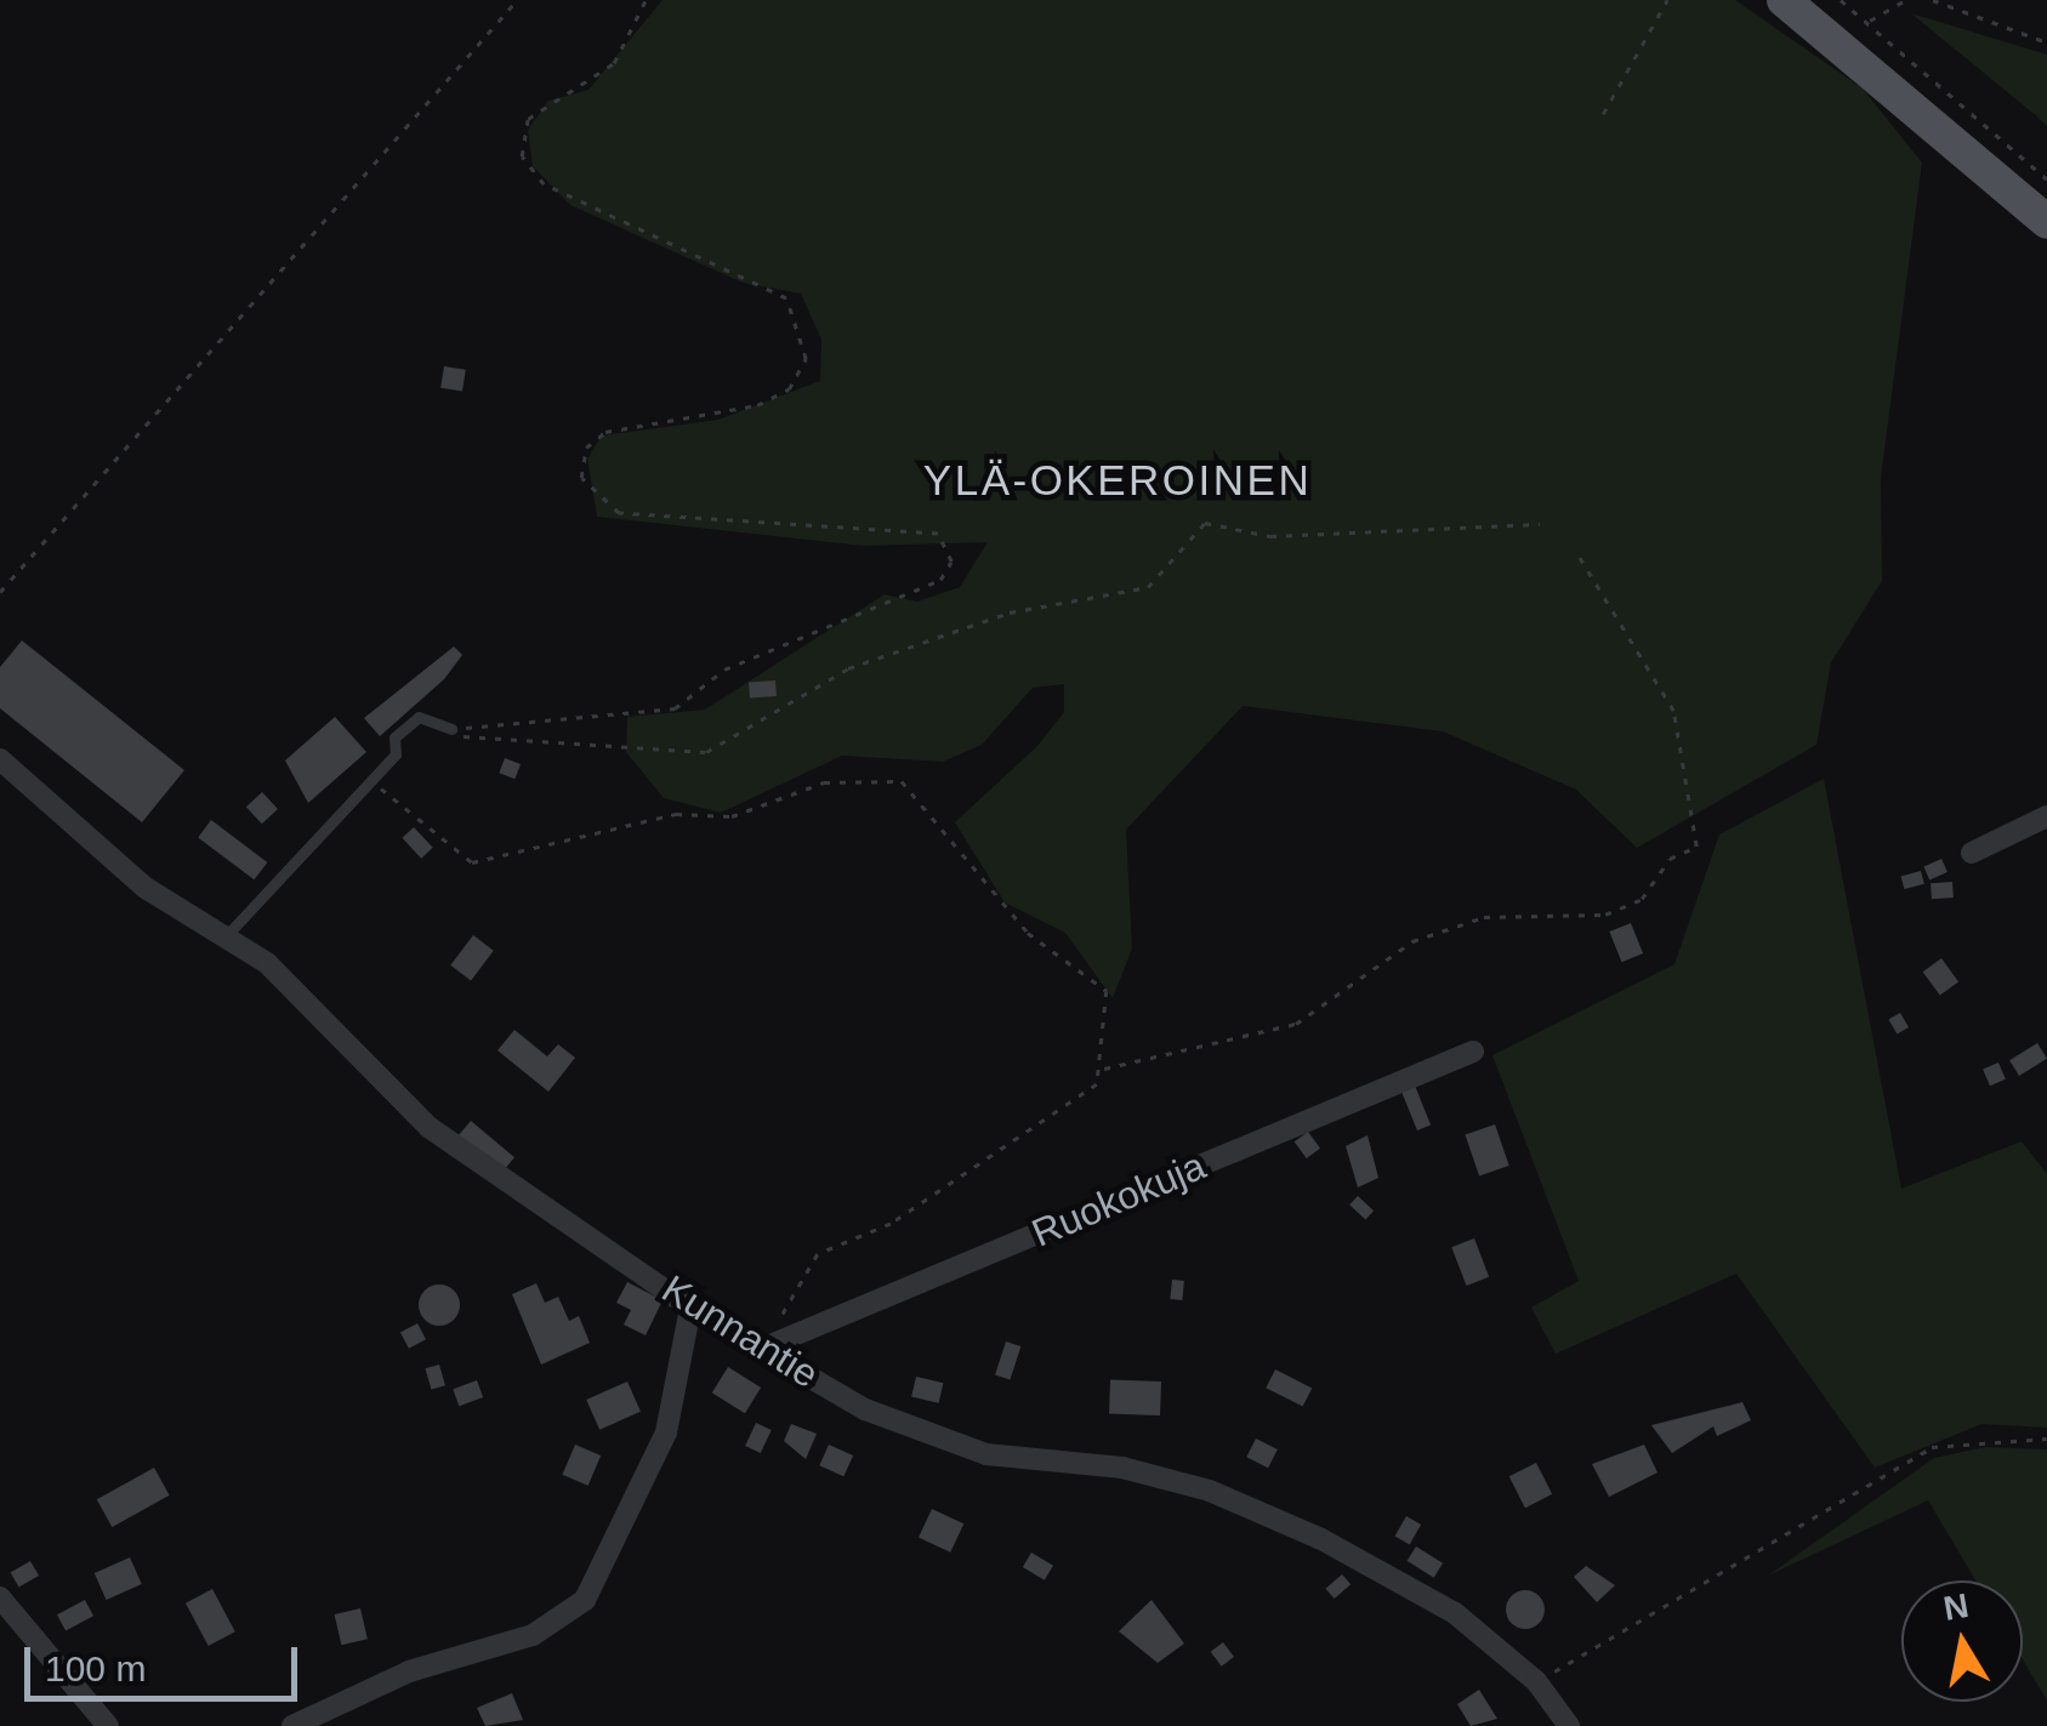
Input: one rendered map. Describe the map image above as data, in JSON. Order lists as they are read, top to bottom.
{
  "streets": {
    "street": ["Ruokokuja", "Kunnantie"]
  },
  "crossings": [
    ["Ruokokuja", "Kunnantie"]
  ],
  "districts": ["YLÄ-OKEROINEN"],
  "scale_bar": "100 m",
  "north": "top"
}
